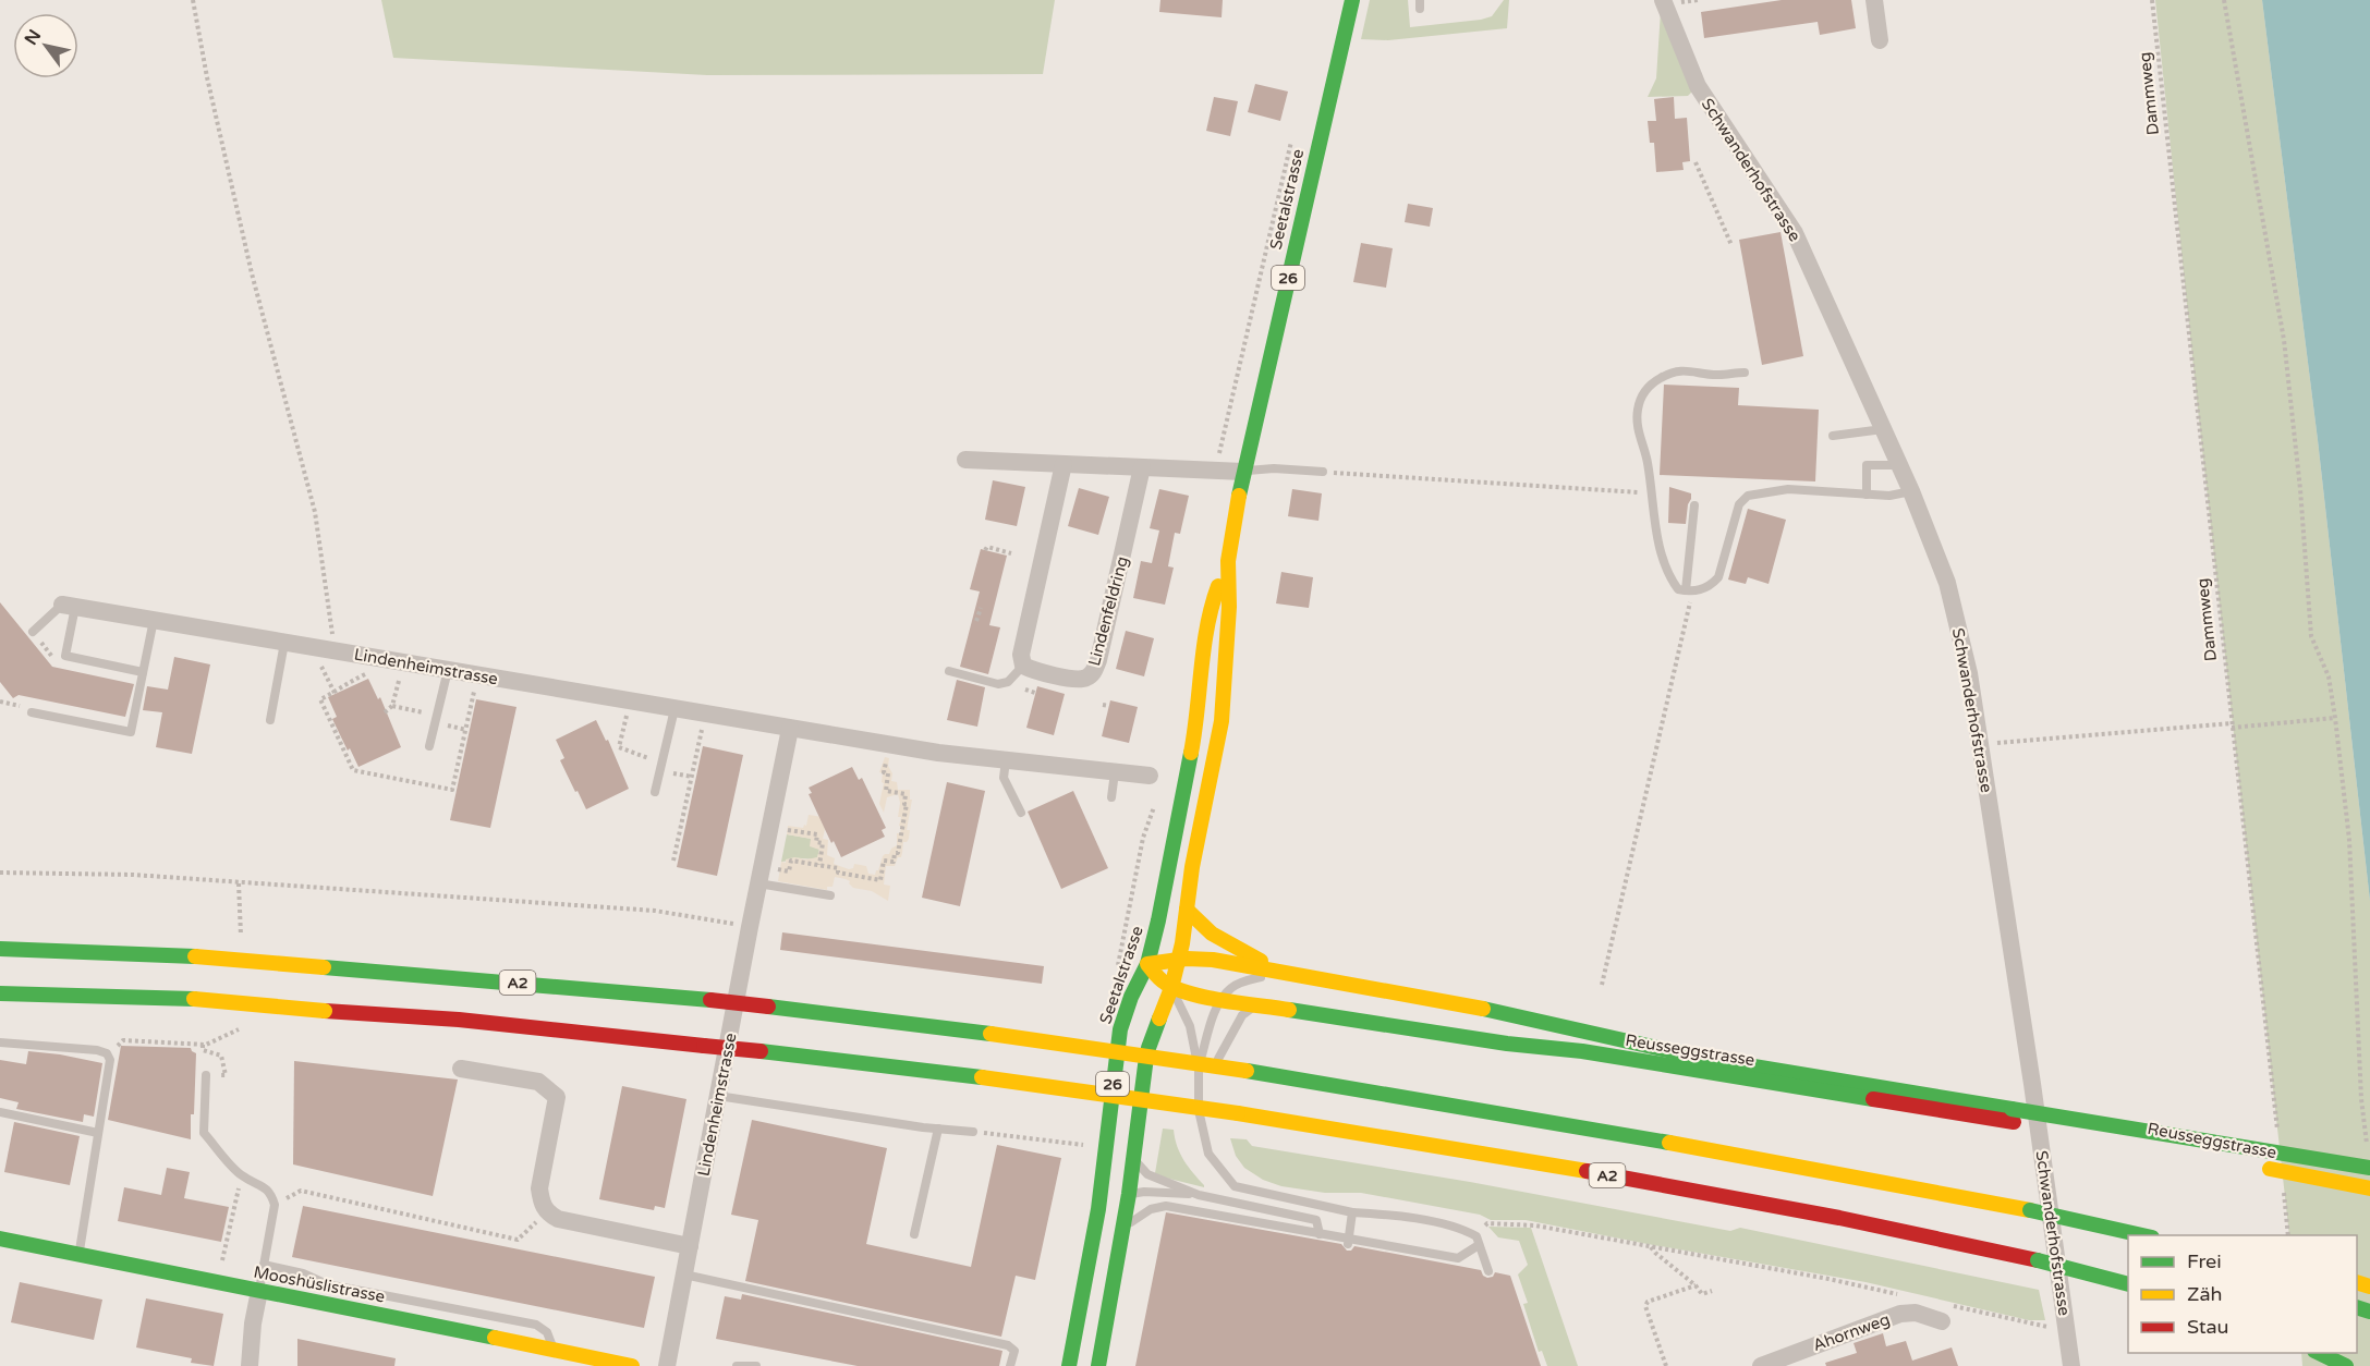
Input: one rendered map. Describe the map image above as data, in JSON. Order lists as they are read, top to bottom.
{
  "streets": {
    "main road": [
      "Seetalstrasse",
      "26",
      "A2",
      "Reusseggstrasse",
      "Mooshüslistrasse"
    ],
    "street": [
      "Schwanderhofstrasse",
      "Lindenfeldring",
      "Lindenheimstrasse",
      "Ahornweg"
    ],
    "path": ["Dammweg"]
  },
  "crossings": [
    ["Seetalstrasse", "Reusseggstrasse"]
  ],
  "legend": ["Frei", "Zäh", "Stau"],
  "north": "top left"
}
